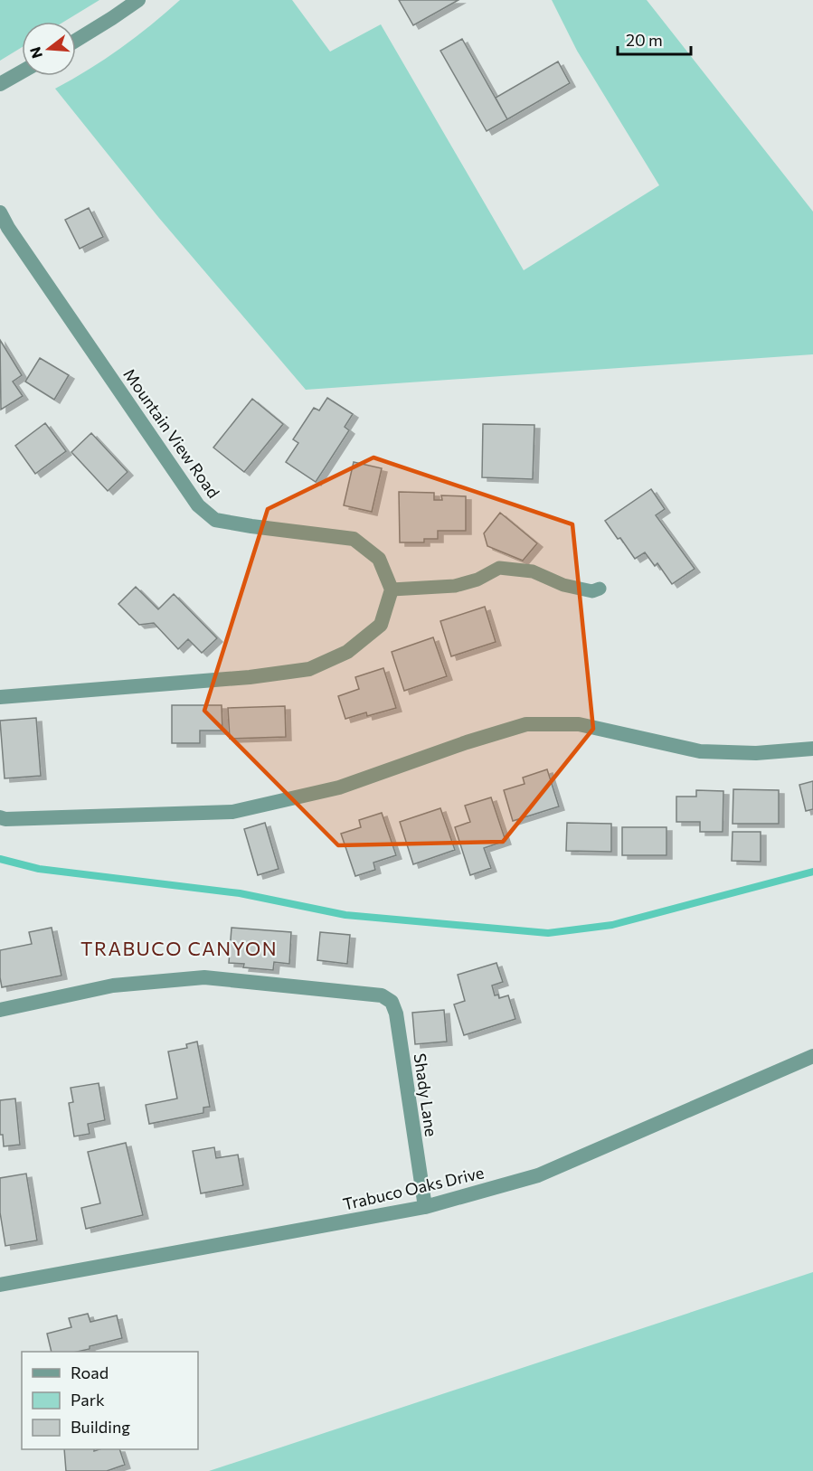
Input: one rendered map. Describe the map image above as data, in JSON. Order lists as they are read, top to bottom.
{
  "streets": {
    "street": ["Mountain View Road", "Shady Lane", "Trabuco Oaks Drive"]
  },
  "crossings": [
    ["Shady Lane", "Trabuco Oaks Drive"]
  ],
  "districts": ["TRABUCO CANYON"],
  "legend": ["Road", "Park", "Building"],
  "scale_bar": "20 m",
  "north": "left"
}
